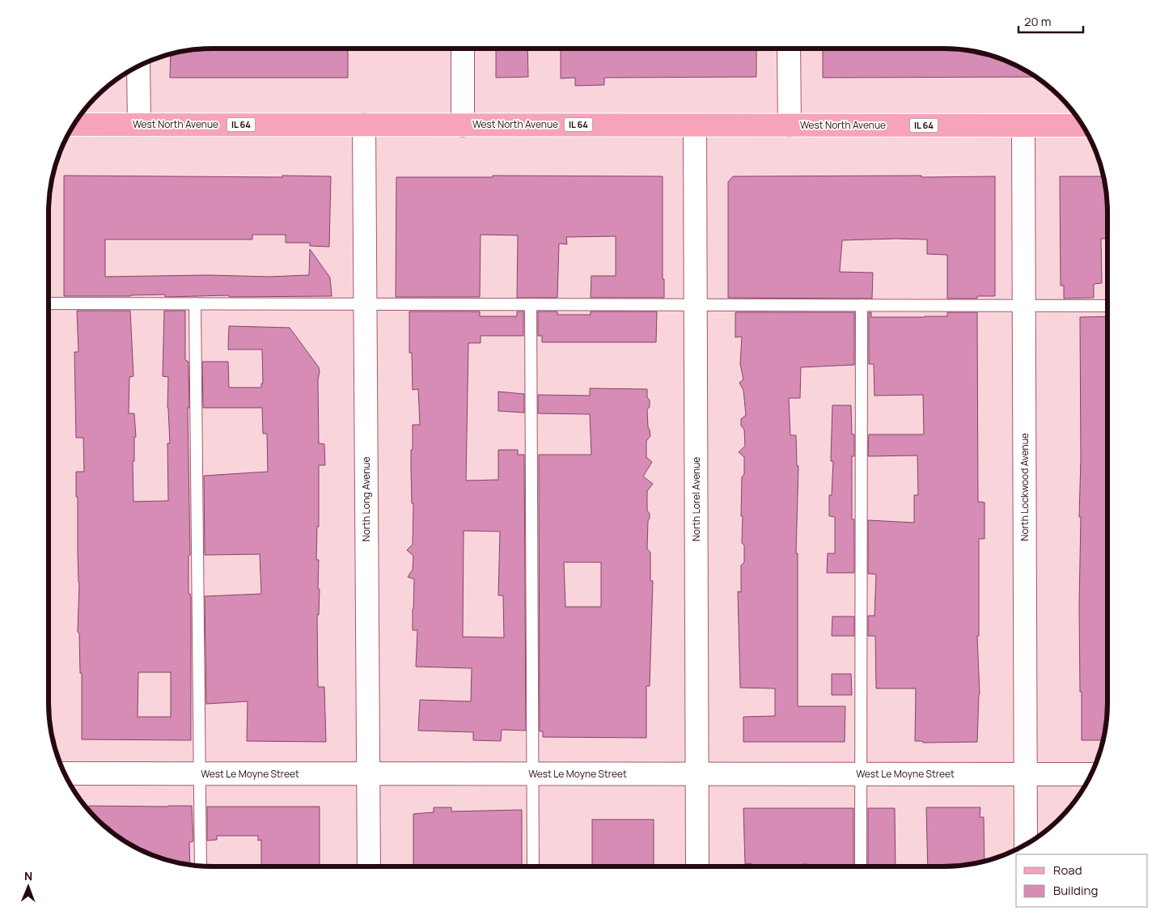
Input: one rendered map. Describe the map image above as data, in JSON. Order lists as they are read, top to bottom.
{
  "streets": {
    "main road": ["West North Avenue", "IL 64"],
    "street": [
      "North Lockwood Avenue",
      "North Long Avenue",
      "North Lorel Avenue",
      "West Le Moyne Street"
    ]
  },
  "crossings": [
    ["West North Avenue", "North Lockwood Avenue"],
    ["West North Avenue", "North Long Avenue"],
    ["West North Avenue", "North Lorel Avenue"],
    ["North Lockwood Avenue", "West Le Moyne Street"],
    ["North Long Avenue", "West Le Moyne Street"],
    ["North Lorel Avenue", "West Le Moyne Street"]
  ],
  "legend": ["Road", "Building"],
  "scale_bar": "20 m",
  "north": "top"
}
